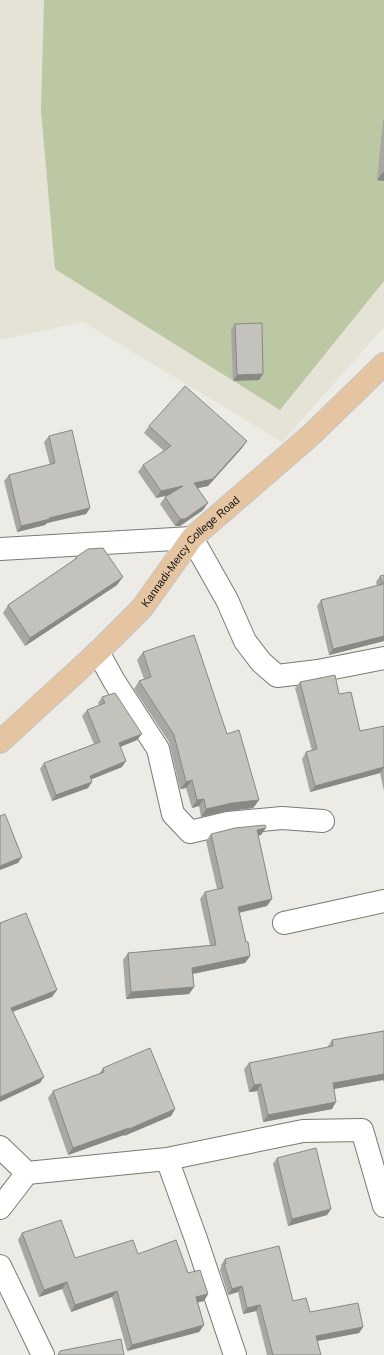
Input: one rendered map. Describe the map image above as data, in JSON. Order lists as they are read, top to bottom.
{
  "streets": {
    "main road": ["Kannadi-Mercy College Road"]
  }
}
